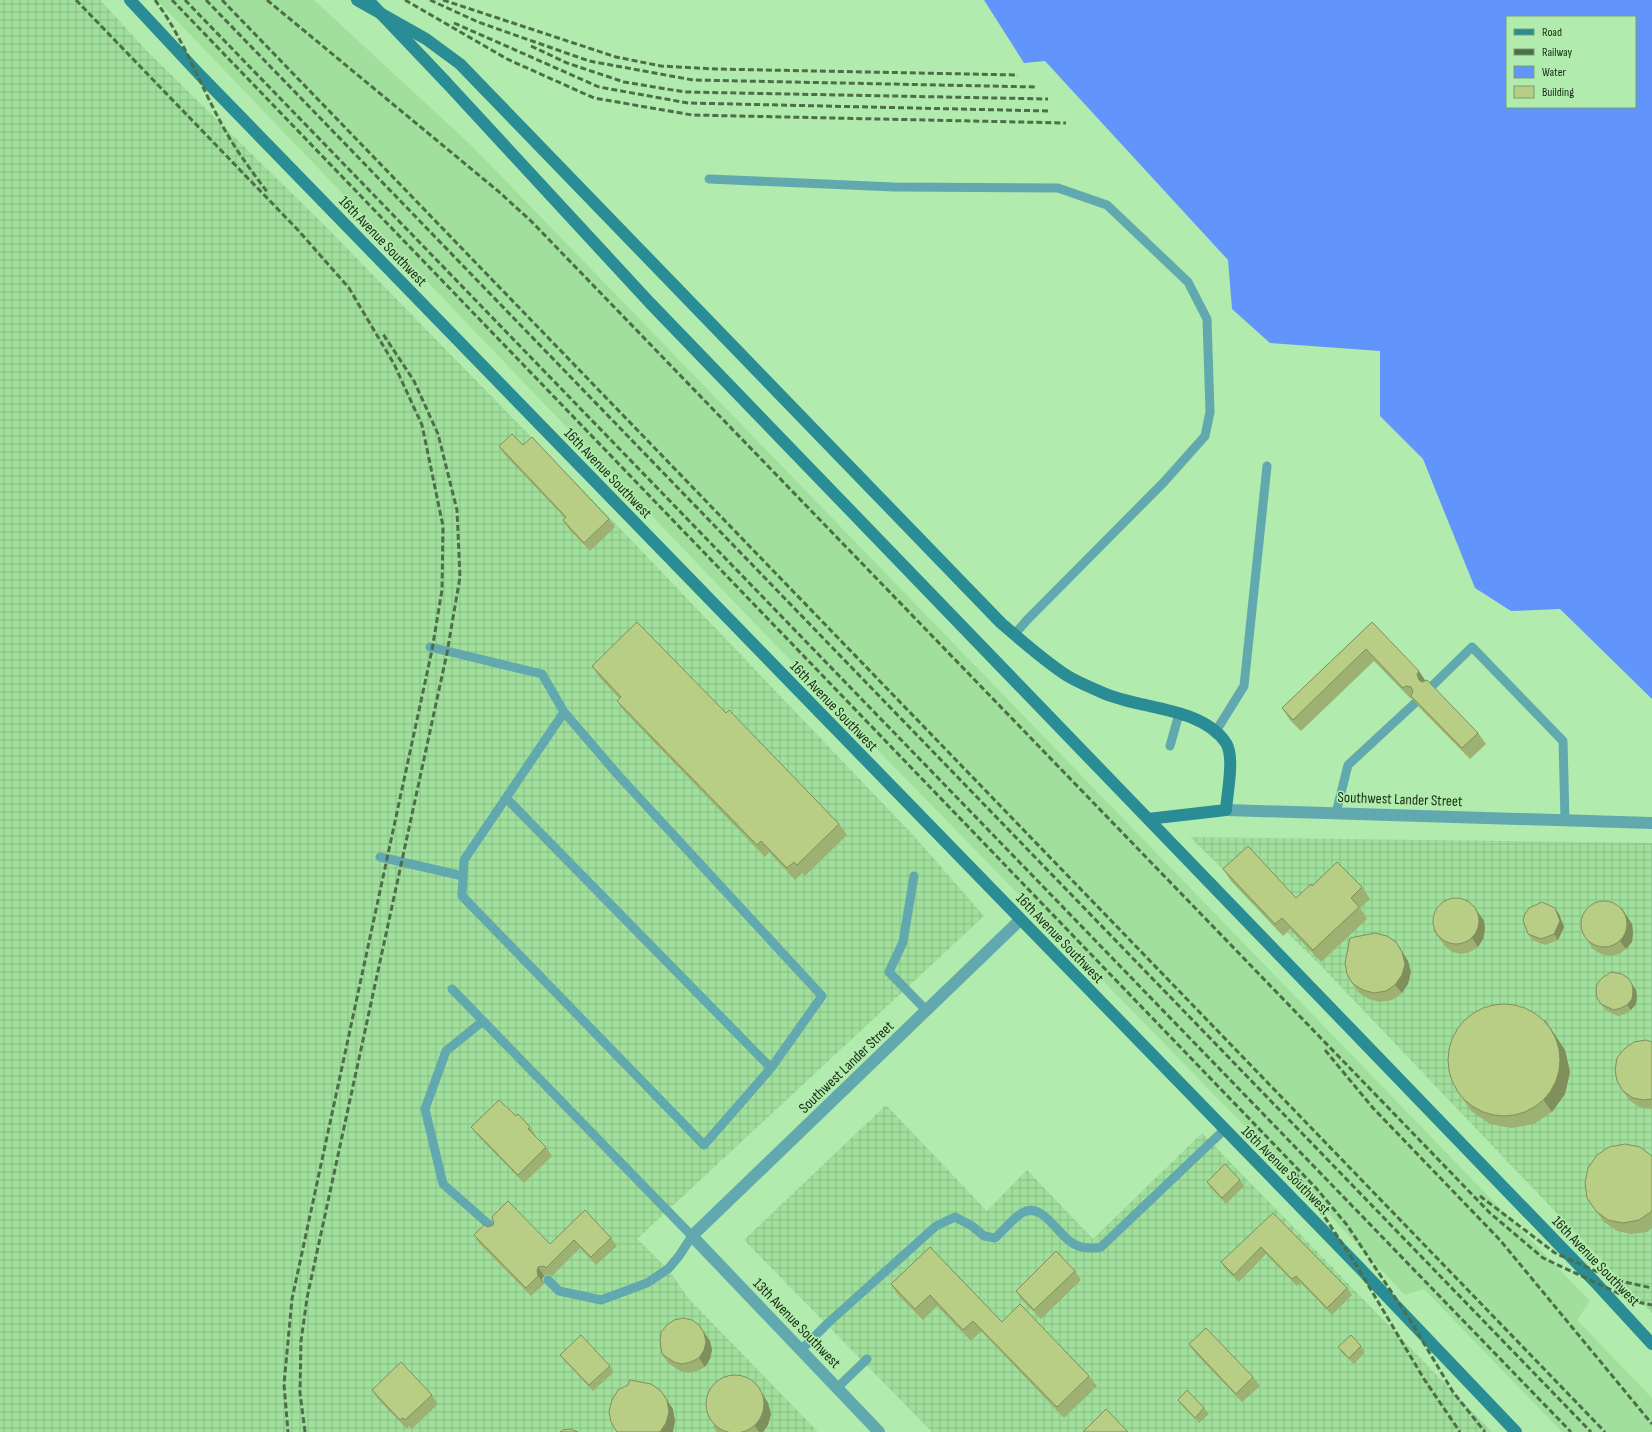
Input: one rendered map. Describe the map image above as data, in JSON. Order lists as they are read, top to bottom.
{
  "streets": {
    "street": ["16th Avenue Southwest", "Southwest Lander Street", "13th Avenue Southwest"]
  },
  "crossings": [
    ["16th Avenue Southwest", "Southwest Lander Street"],
    ["Southwest Lander Street", "13th Avenue Southwest"]
  ],
  "legend": [
    "Road",
    "Railway",
    "Water",
    "Building"
  ]
}
